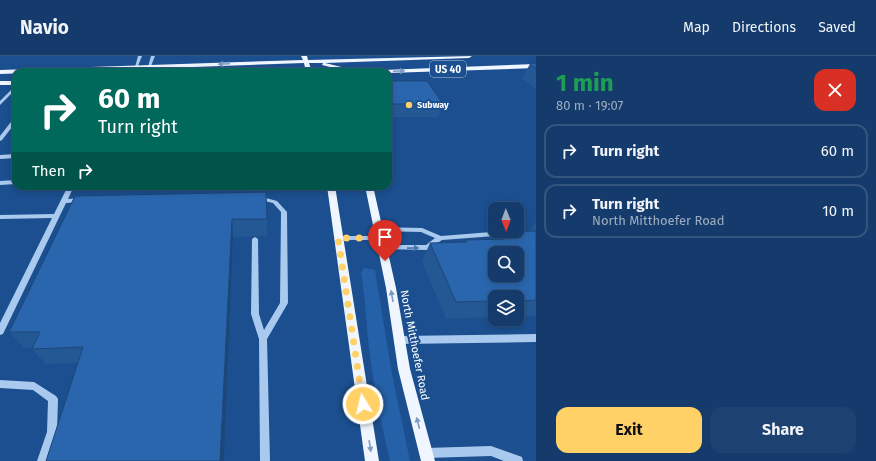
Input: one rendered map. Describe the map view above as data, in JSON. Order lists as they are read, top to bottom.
{
  "streets": {
    "main road": ["US 40", "North Mitthoefer Road"]
  },
  "places": ["Subway"],
  "north": "bottom",
  "page": {
    "header": "Navio",
    "nav": ["Map", "Directions", "Saved"],
    "heading": ["1 min", "80 m · 19:07"],
    "turn": ["60 m", "Turn right"],
    "list": [
      {
        "name": "Turn right",
        "value": "60 m"
      },
      {
        "name": "Turn right",
        "note": "North Mitthoefer Road",
        "value": "10 m"
      }
    ],
    "then": "Then",
    "buttons": ["Exit", "Share"]
  }
}
